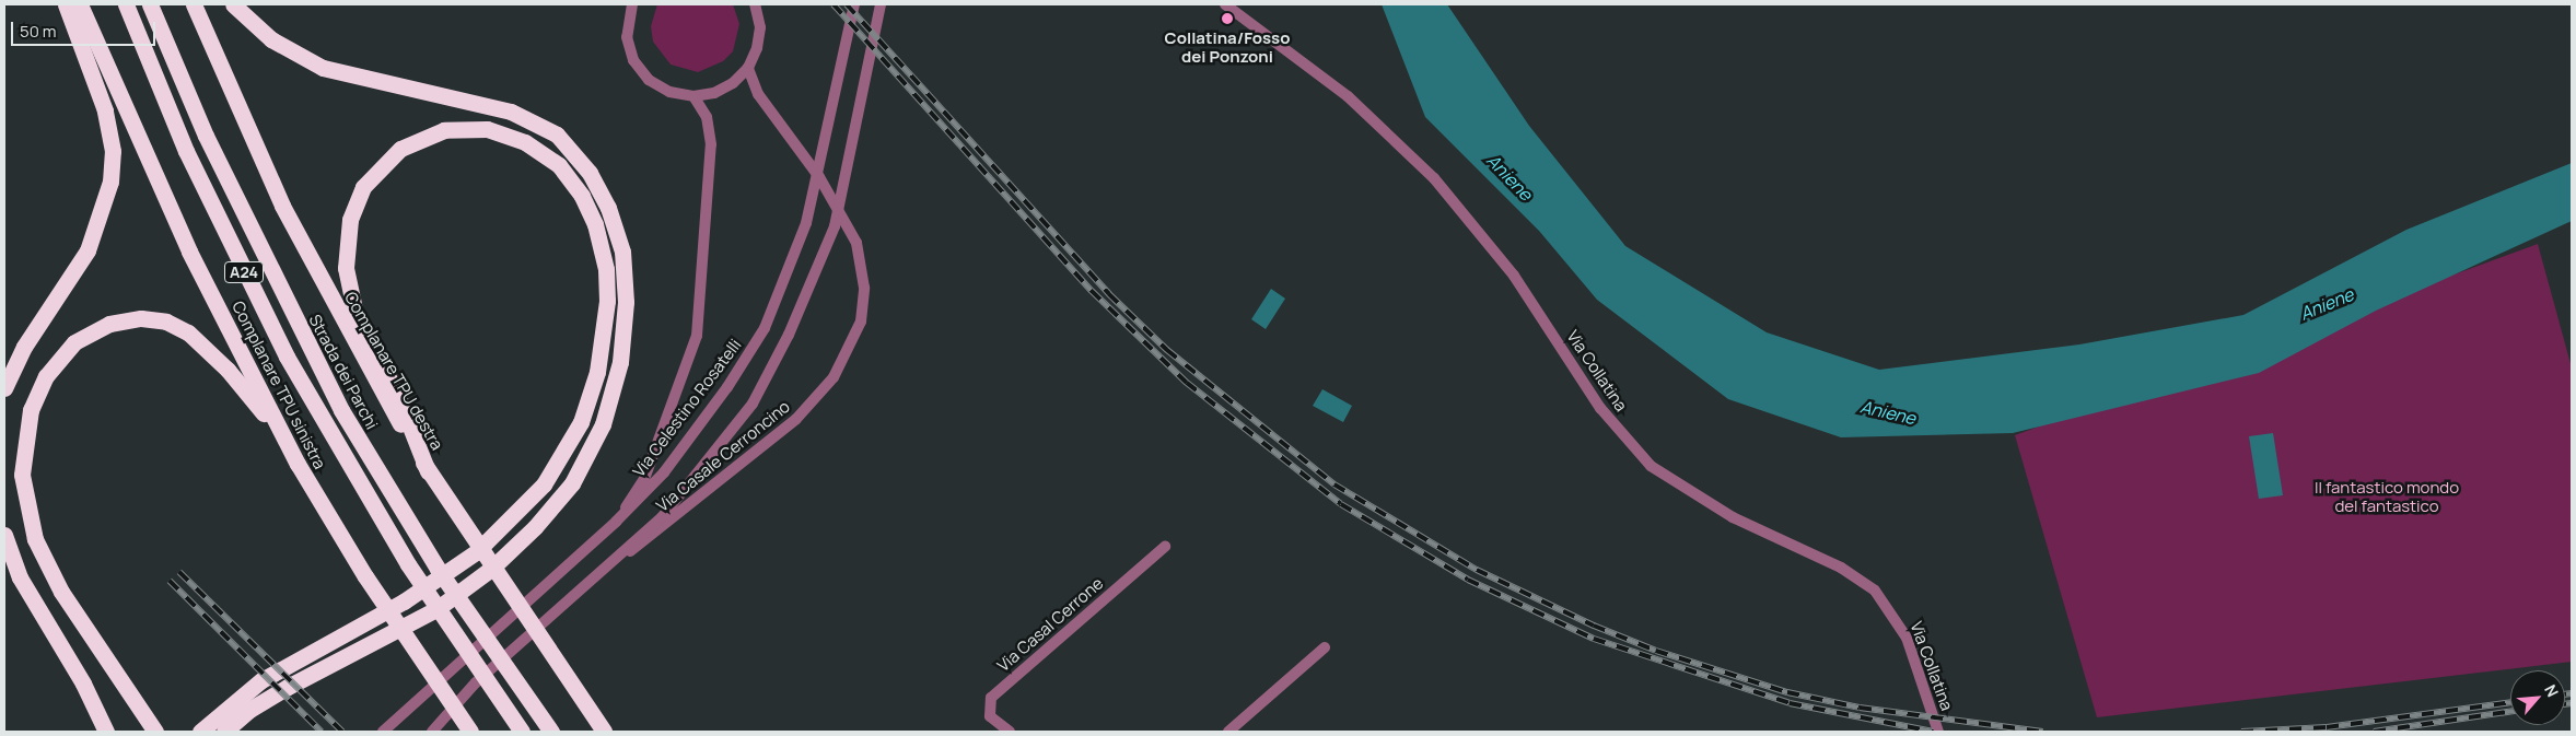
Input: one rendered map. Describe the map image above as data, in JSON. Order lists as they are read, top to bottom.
{
  "streets": {
    "highway": [
      "A24",
      "Complanare TPU destra",
      "Strada dei Parchi",
      "Complanare TPU sinistra"
    ],
    "street": [
      "Via Collatina",
      "Via Celestino Rosatelli",
      "Via Casale Cerroncino",
      "Via Casal Cerrone"
    ]
  },
  "crossings": [
    ["Via Celestino Rosatelli", "Via Casale Cerroncino"]
  ],
  "water": ["Aniene"],
  "parks": ["Il fantastico mondo del fantastico"],
  "places": ["Collatina/Fosso dei Ponzoni"],
  "scale_bar": "50 m",
  "north": "top right"
}
